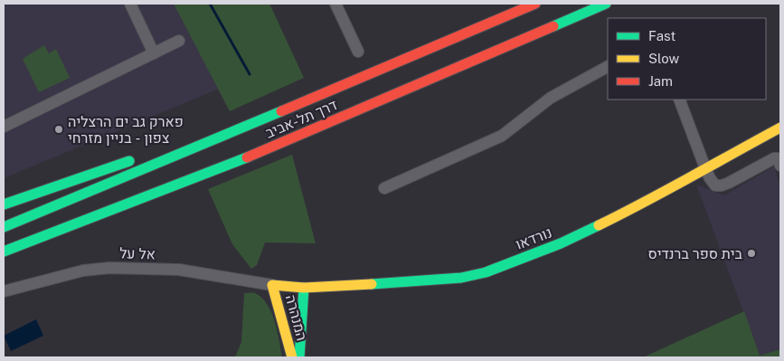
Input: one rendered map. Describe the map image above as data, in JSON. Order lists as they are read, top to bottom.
{
  "streets": {
    "main road": ["דרך תל-אביב", "נורדאו", "המנהרה"],
    "street": ["אל על"]
  },
  "crossings": [
    ["נורדאו", "אל על"],
    ["נורדאו", "המנהרה"],
    ["אל על", "המנהרה"]
  ],
  "places": ["פארק גב ים הרצליה צפון - בניין מזרחי", "בית ספר ברנדיס"],
  "legend": ["Fast", "Slow", "Jam"]
}
